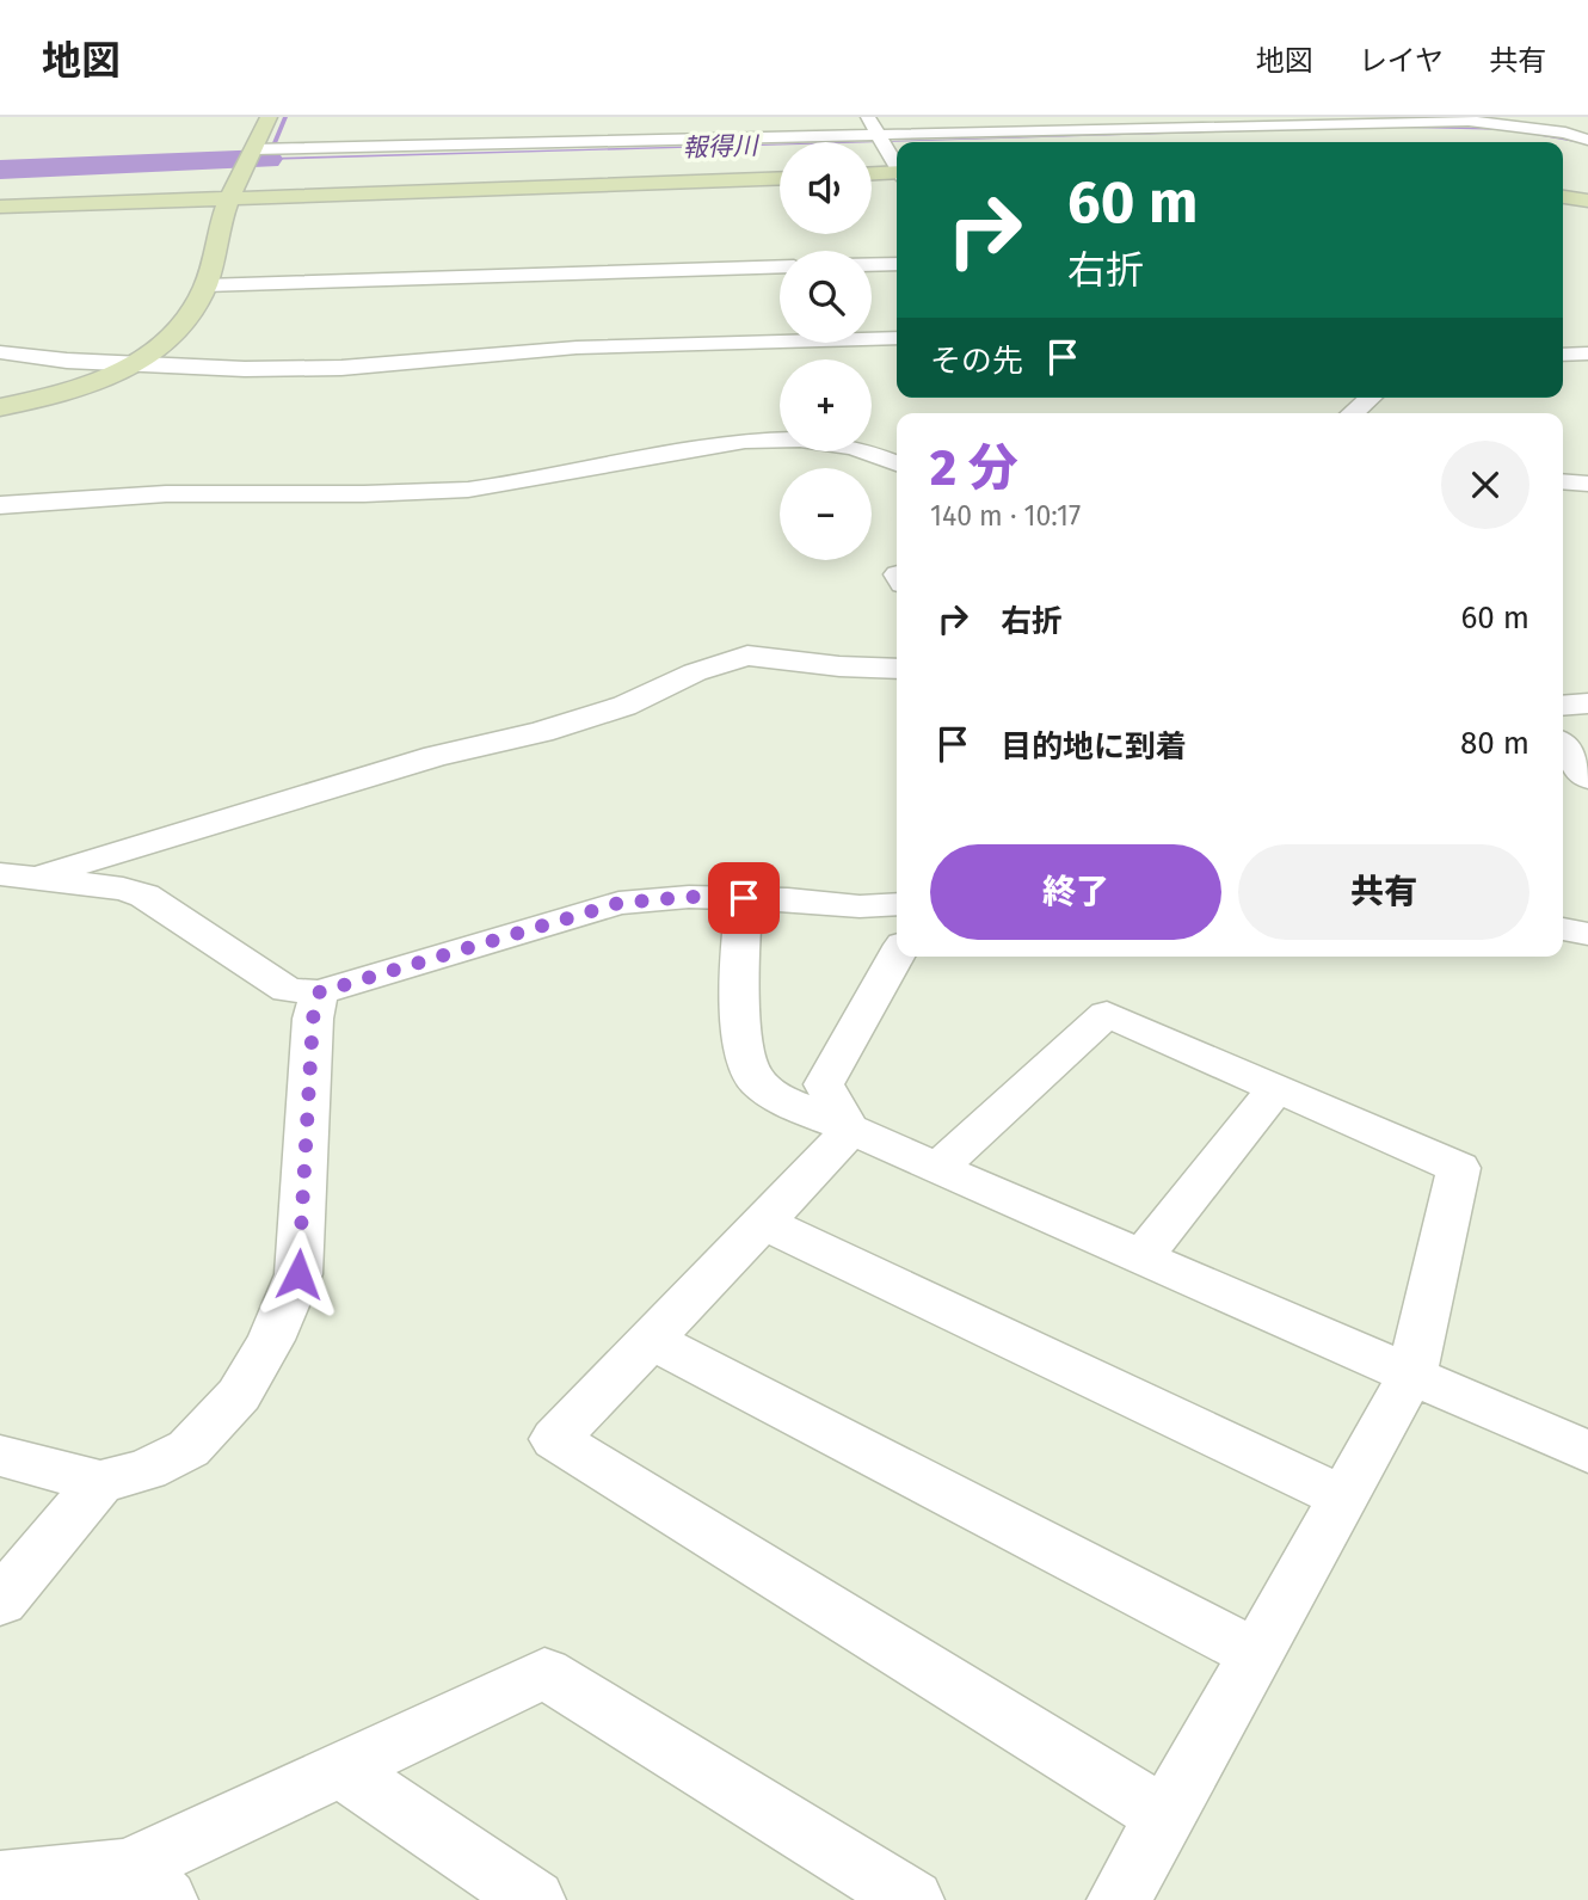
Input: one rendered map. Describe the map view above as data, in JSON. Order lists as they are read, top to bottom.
{
  "water": ["報得川"],
  "page": {
    "header": "地図",
    "nav": ["地図", "レイヤ", "共有"],
    "map_buttons": ["+", "−"],
    "turn": ["60 m", "右折"],
    "then": "その先",
    "heading": ["2 分", "140 m · 10:17"],
    "list": [
      {
        "name": "右折",
        "value": "60 m"
      },
      {
        "name": "目的地に到着",
        "value": "80 m"
      }
    ],
    "buttons": ["終了", "共有"]
  }
}
